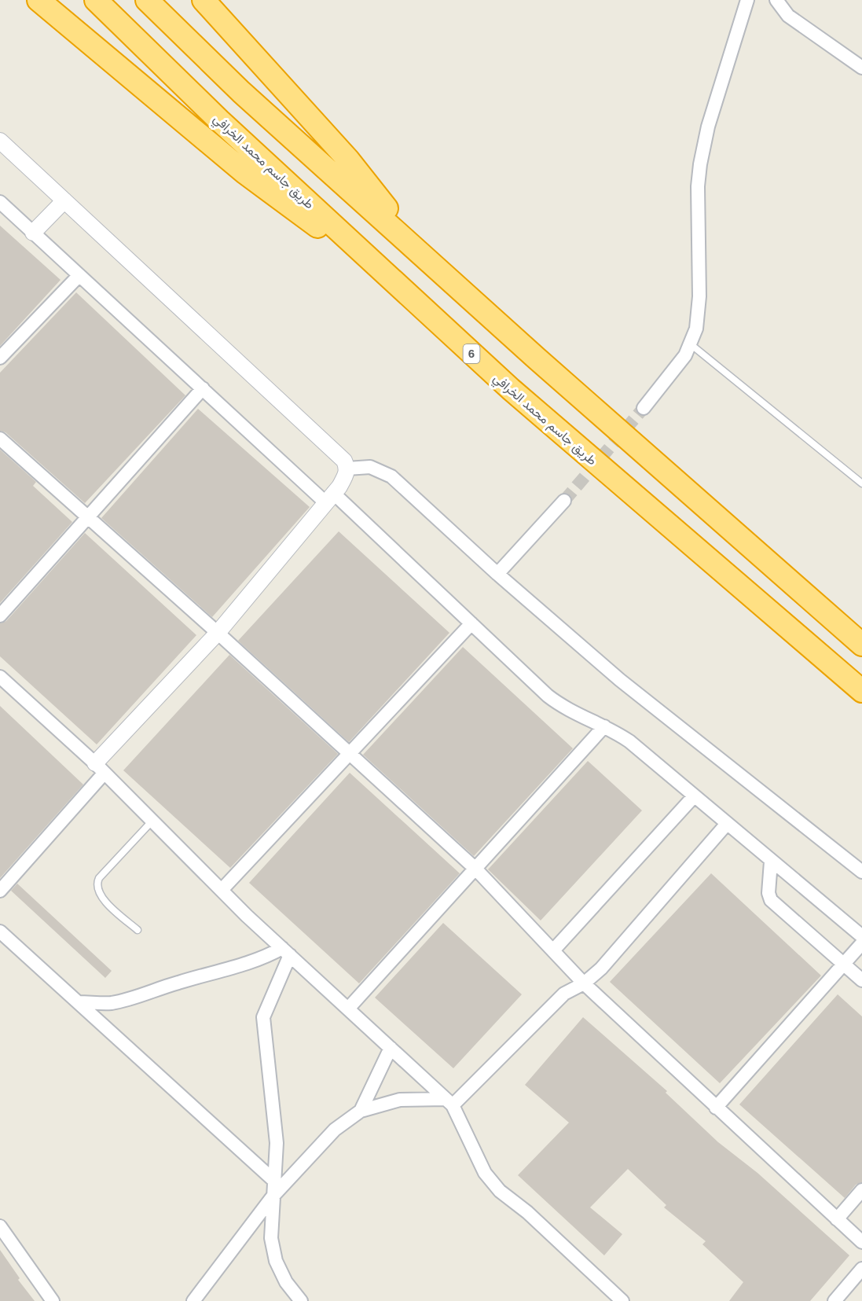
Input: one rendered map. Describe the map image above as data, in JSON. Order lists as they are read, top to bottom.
{
  "streets": {
    "highway": ["طريق جاسم محمد الخرافي", "6"]
  }
}
